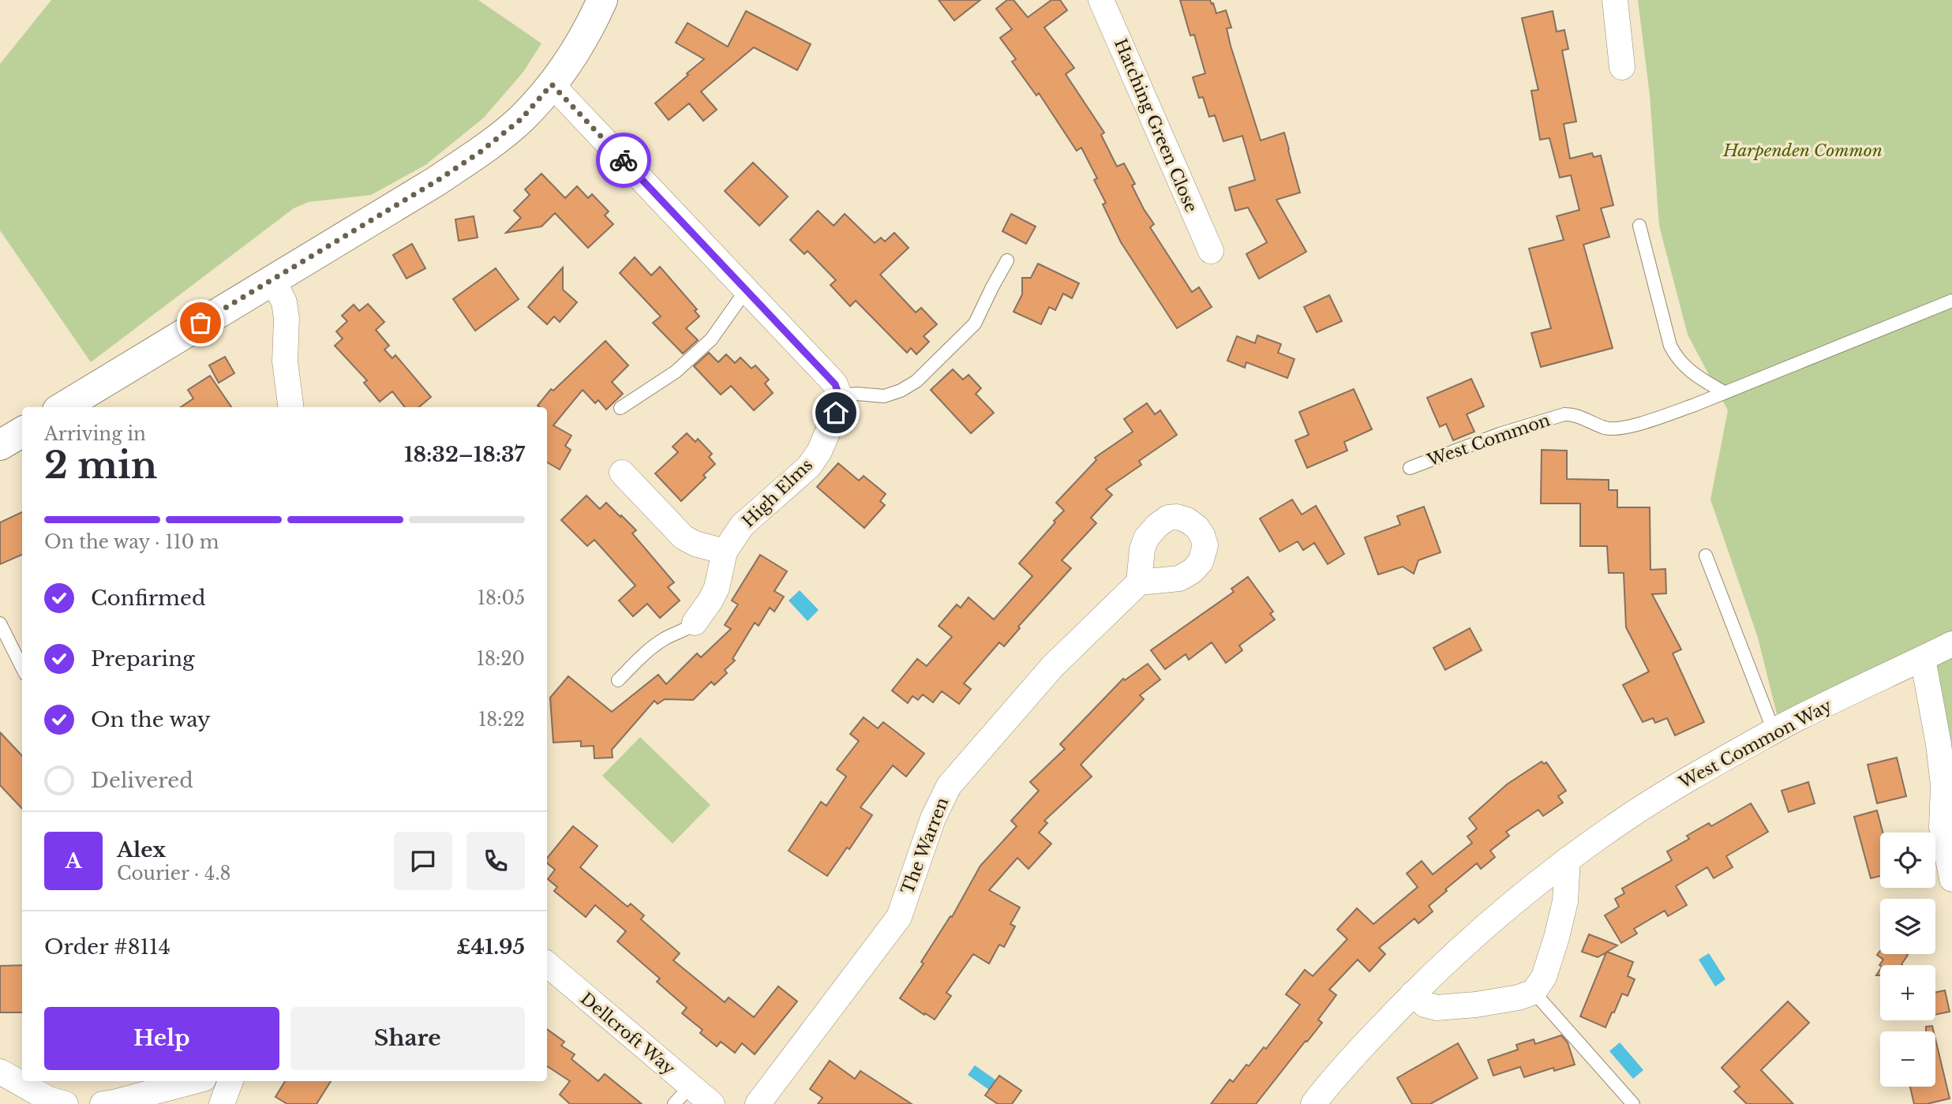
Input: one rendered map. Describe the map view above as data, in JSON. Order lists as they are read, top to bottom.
{
  "streets": {
    "street": [
      "Hatching Green Close",
      "High Elms",
      "West Common Way",
      "The Warren",
      "Dellcroft Way"
    ],
    "lane": ["West Common"]
  },
  "parks": ["Harpenden Common"],
  "page": {
    "heading": ["2 min", "Arriving in", "18:32–18:37"],
    "panel": [
      "Alex",
      "Courier · 4.8",
      "Order #8114",
      "£41.95"
    ],
    "bar": "On the way · 110 m",
    "list": [
      ["Confirmed", "18:05"],
      ["Preparing", "18:20"],
      ["On the way", "18:22"],
      "Delivered"
    ],
    "round": "A",
    "map_buttons": ["+", "−"],
    "buttons": ["Help", "Share"]
  }
}
